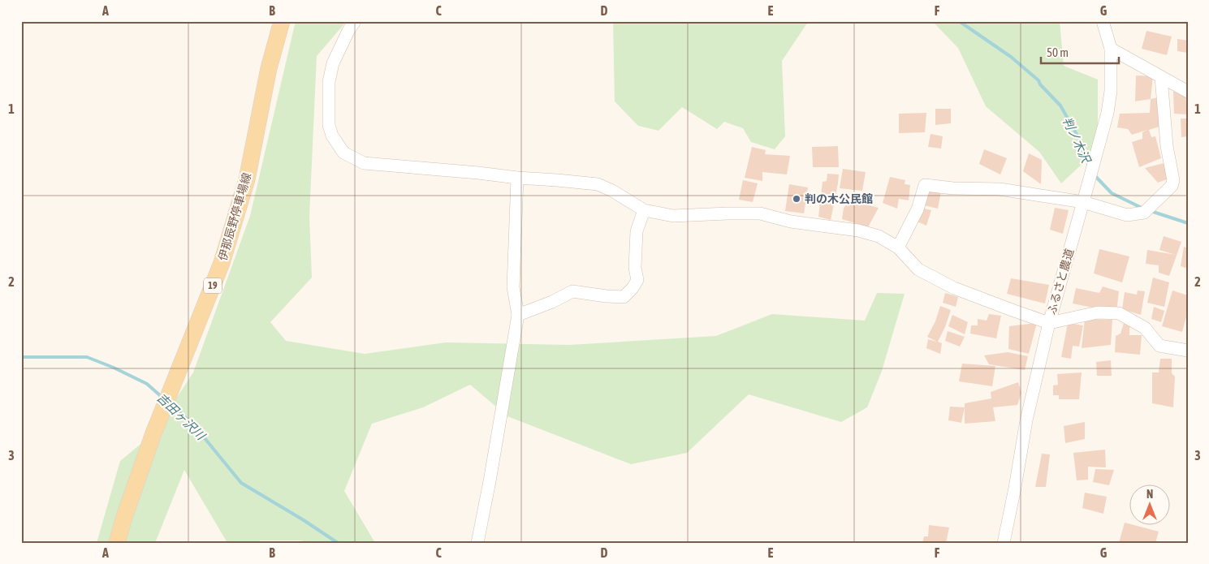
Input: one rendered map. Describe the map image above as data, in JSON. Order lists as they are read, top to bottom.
{
  "streets": {
    "main road": ["伊那辰野停車場線", "19"],
    "street": ["ふるさと農道"]
  },
  "water": ["判ノ木沢", "吉田ヶ沢川"],
  "places": ["判の木公民館"],
  "scale_bar": "50 m",
  "north": "top",
  "grid": {
    "columns": [
      "A",
      "B",
      "C",
      "D",
      "E",
      "F",
      "G"
    ],
    "rows": ["1", "2", "3"]
  }
}
